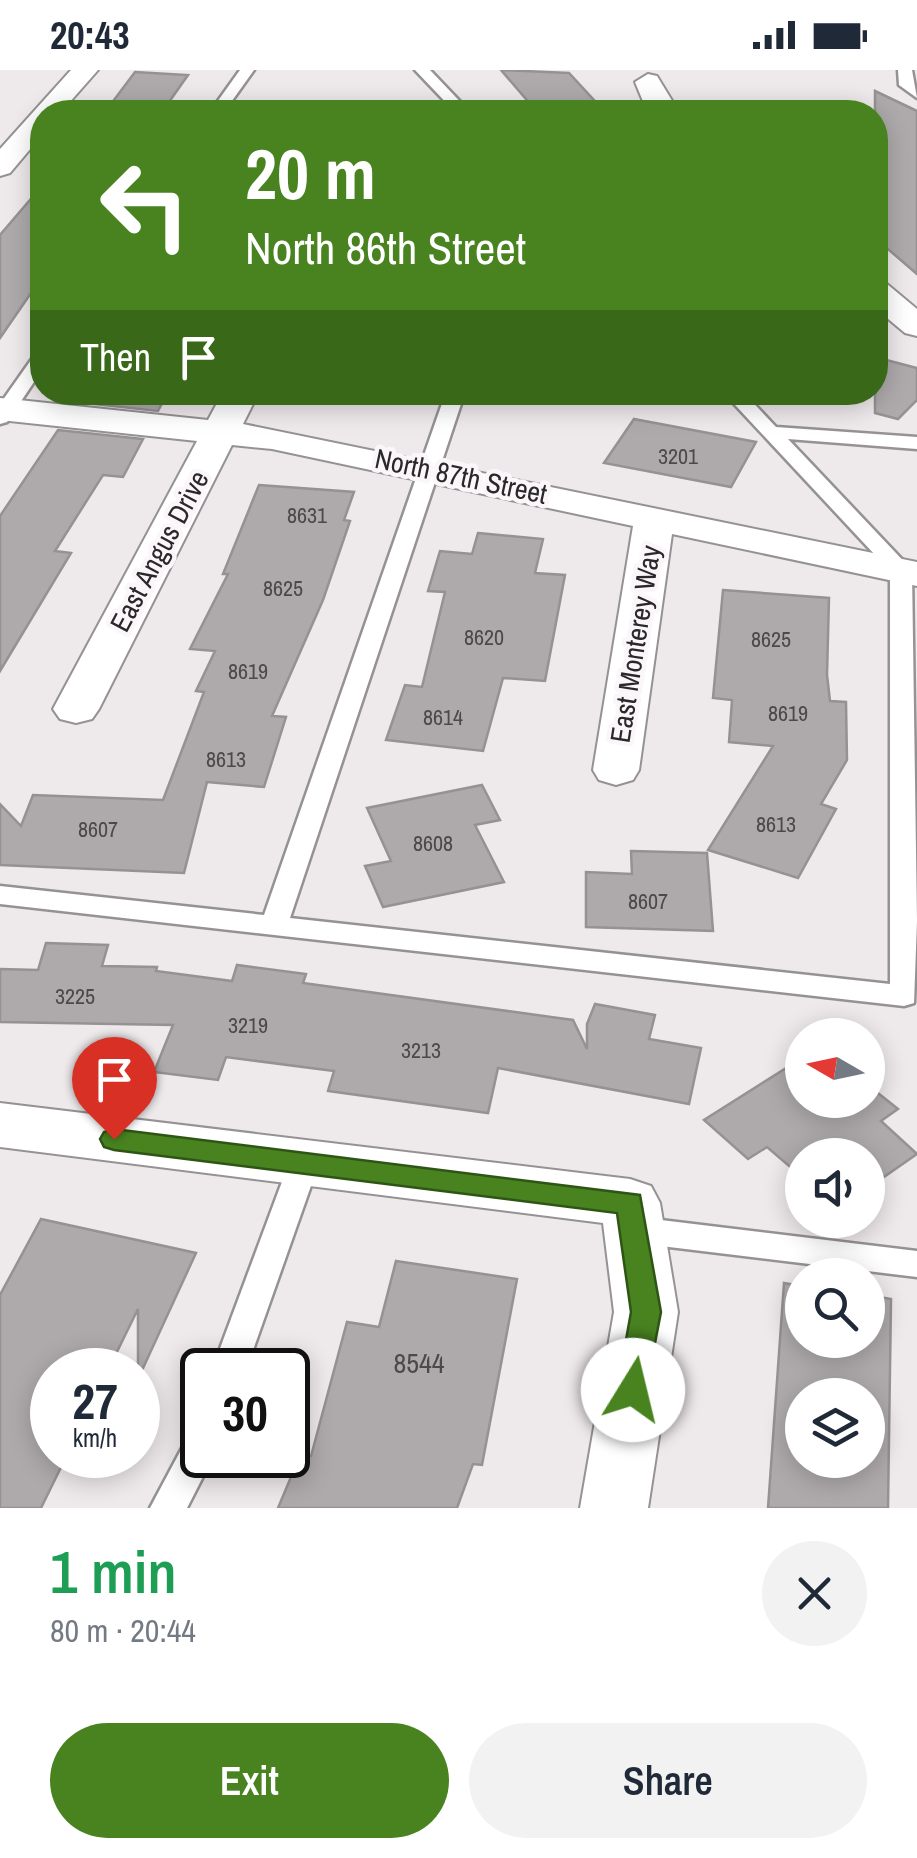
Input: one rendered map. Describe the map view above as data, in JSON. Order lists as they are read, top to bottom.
{
  "streets": {
    "street": ["North 87th Street", "East Angus Drive", "East Monterey Way"]
  },
  "crossings": [
    ["North 87th Street", "East Angus Drive"],
    ["North 87th Street", "East Monterey Way"]
  ],
  "house_numbers": [
    "3201",
    "8631",
    "8625",
    "8620",
    "8625",
    "8619",
    "8619",
    "8614",
    "8613",
    "8613",
    "8607",
    "8608",
    "8607",
    "3225",
    "3219",
    "3213",
    "8544"
  ],
  "north": "left",
  "page": {
    "status": "20:43",
    "turn": ["20 m", "North 86th Street"],
    "then": "Then",
    "speed": "27 km/h",
    "limit": "30",
    "heading": ["1 min", "80 m · 20:44"],
    "buttons": ["Exit", "Share"]
  }
}
